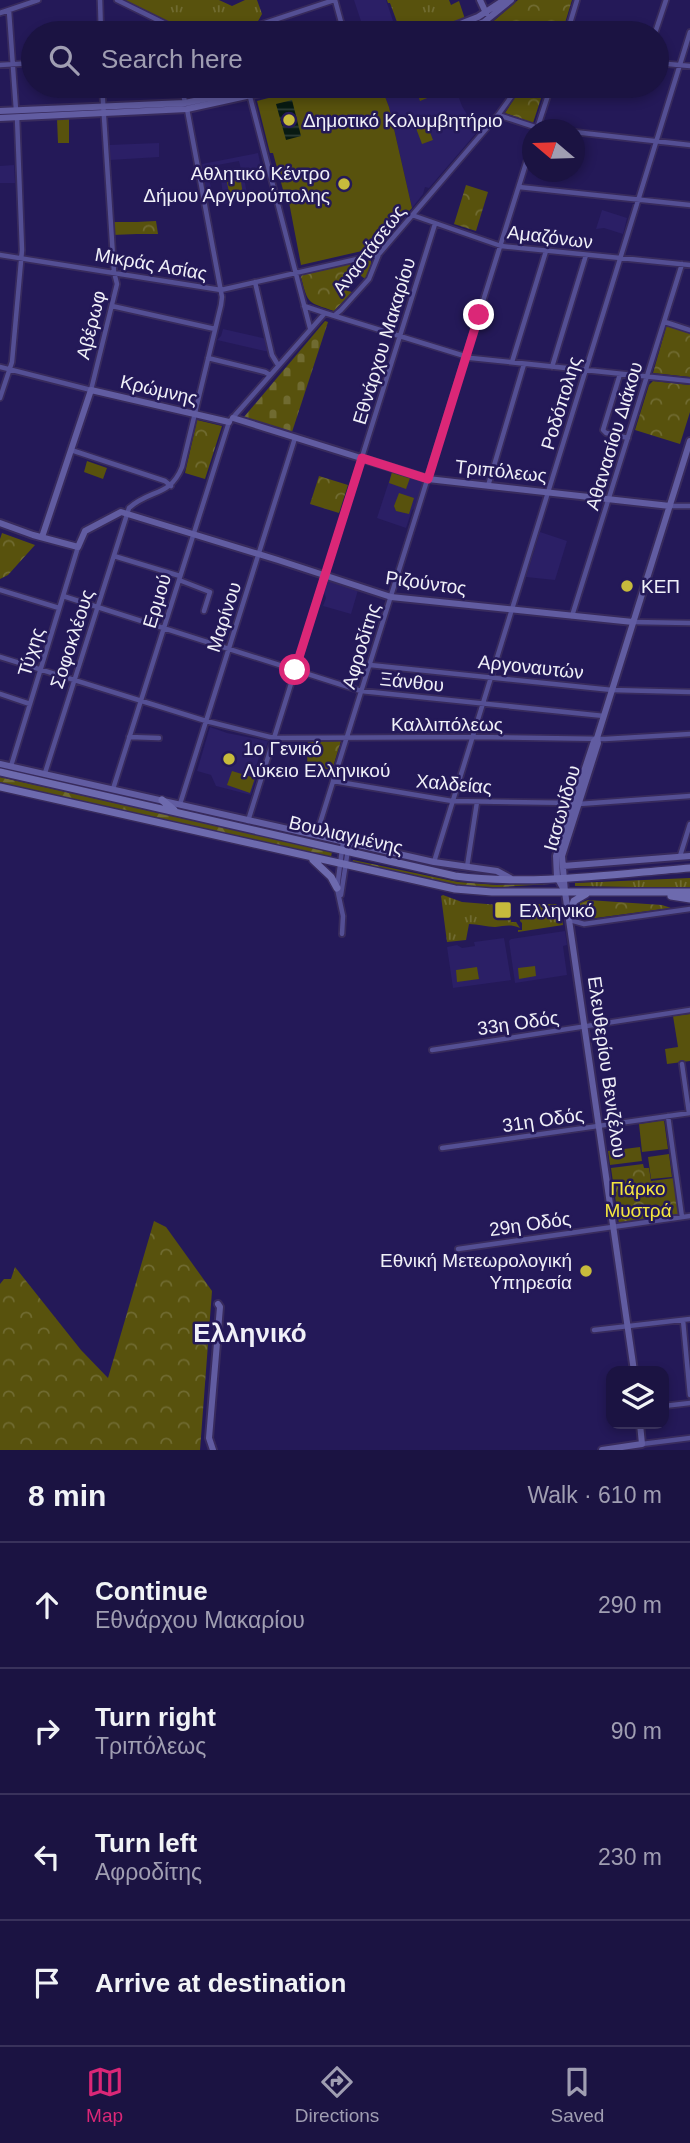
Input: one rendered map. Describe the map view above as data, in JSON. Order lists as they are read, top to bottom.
{
  "streets": {
    "main road": ["Βουλιαγμένης"],
    "street": [
      "Αμαζόνων",
      "Αναστάσεως",
      "Μικράς Ασίας",
      "Αβέρωφ",
      "Εθνάρχου Μακαρίου",
      "Κρώμνης",
      "Ροδόπολης",
      "Αθανασίου Διάκου",
      "Τριπόλεως",
      "Ριζούντος",
      "Ερμού",
      "Μαρίνου",
      "Σοφοκλέους",
      "Αφροδίτης",
      "Τύχης",
      "Αργοναυτών",
      "Ξάνθου",
      "Καλλιπόλεως",
      "Χαλδείας",
      "Ιασωνίδου",
      "33η Οδός",
      "Ελευθερίου Βενιζέλου",
      "31η Οδός",
      "29η Οδός"
    ]
  },
  "crossings": [
    ["Αμαζόνων", "Αναστάσεως"],
    ["Αμαζόνων", "Εθνάρχου Μακαρίου"],
    ["Αμαζόνων", "Ροδόπολης"],
    ["Αμαζόνων", "Αθανασίου Διάκου"],
    ["Αμαζόνων", "Αφροδίτης"],
    ["Αναστάσεως", "Μικράς Ασίας"],
    ["Αναστάσεως", "Κρώμνης"],
    ["Αναστάσεως", "Τριπόλεως"],
    ["Αναστάσεως", "Ερμού"],
    ["Μικράς Ασίας", "Αβέρωφ"],
    ["Αβέρωφ", "Κρώμνης"],
    ["Εθνάρχου Μακαρίου", "Τριπόλεως"],
    ["Εθνάρχου Μακαρίου", "Ριζούντος"],
    ["Εθνάρχου Μακαρίου", "Ξάνθου"],
    ["Εθνάρχου Μακαρίου", "Καλλιπόλεως"],
    ["Εθνάρχου Μακαρίου", "Βουλιαγμένης"],
    ["Κρώμνης", "Τριπόλεως"],
    ["Κρώμνης", "Ερμού"],
    ["Ροδόπολης", "Τριπόλεως"],
    ["Ροδόπολης", "Ριζούντος"],
    ["Ροδόπολης", "Αργοναυτών"],
    ["Ροδόπολης", "Ξάνθου"],
    ["Ροδόπολης", "Καλλιπόλεως"],
    ["Ροδόπολης", "Χαλδείας"],
    ["Αθανασίου Διάκου", "Τριπόλεως"],
    ["Αθανασίου Διάκου", "Ριζούντος"],
    ["Τριπόλεως", "Ερμού"],
    ["Τριπόλεως", "Μαρίνου"],
    ["Τριπόλεως", "Αφροδίτης"],
    ["Τριπόλεως", "Ιασωνίδου"],
    ["Ριζούντος", "Ερμού"],
    ["Ριζούντος", "Μαρίνου"],
    ["Ριζούντος", "Σοφοκλέους"],
    ["Ριζούντος", "Αφροδίτης"],
    ["Ριζούντος", "Ιασωνίδου"],
    ["Ερμού", "Ξάνθου"],
    ["Ερμού", "Καλλιπόλεως"],
    ["Μαρίνου", "Ξάνθου"],
    ["Μαρίνου", "Καλλιπόλεως"],
    ["Μαρίνου", "Βουλιαγμένης"],
    ["Σοφοκλέους", "Ξάνθου"],
    ["Σοφοκλέους", "Καλλιπόλεως"],
    ["Αφροδίτης", "Αργοναυτών"],
    ["Αφροδίτης", "Ξάνθου"],
    ["Αφροδίτης", "Καλλιπόλεως"],
    ["Αφροδίτης", "Χαλδείας"],
    ["Τύχης", "Ξάνθου"],
    ["Τύχης", "Καλλιπόλεως"],
    ["Αργοναυτών", "Ιασωνίδου"],
    ["Ξάνθου", "Ιασωνίδου"],
    ["Καλλιπόλεως", "Ιασωνίδου"],
    ["Χαλδείας", "Ιασωνίδου"],
    ["Ιασωνίδου", "Βουλιαγμένης"],
    ["Ιασωνίδου", "Ελευθερίου Βενιζέλου"],
    ["Βουλιαγμένης", "Ελευθερίου Βενιζέλου"],
    ["33η Οδός", "Ελευθερίου Βενιζέλου"],
    ["Ελευθερίου Βενιζέλου", "31η Οδός"],
    ["Ελευθερίου Βενιζέλου", "29η Οδός"]
  ],
  "districts": ["Ελληνικό"],
  "parks": ["Πάρκο Μυστρά"],
  "places": {
    "other": [
      "Δημοτικό Κολυμβητήριο",
      "Αθλητικό Κέντρο Δήμου Αργυρούπολης",
      "ΚΕΠ",
      "1ο Γενικό Λύκειο Ελληνικού",
      "Εθνική Μετεωρολογική Υπηρεσία"
    ],
    "transit": ["Ελληνικό"]
  },
  "north": "left",
  "page": {
    "search": "Search here",
    "heading": ["8 min", "Walk · 610 m"],
    "list": [
      ["Continue", "Εθνάρχου Μακαρίου", "290 m"],
      ["Turn right", "Τριπόλεως", "90 m"],
      ["Turn left", "Αφροδίτης", "230 m"],
      "Arrive at destination"
    ],
    "nav": ["Map", "Directions", "Saved"]
  }
}
